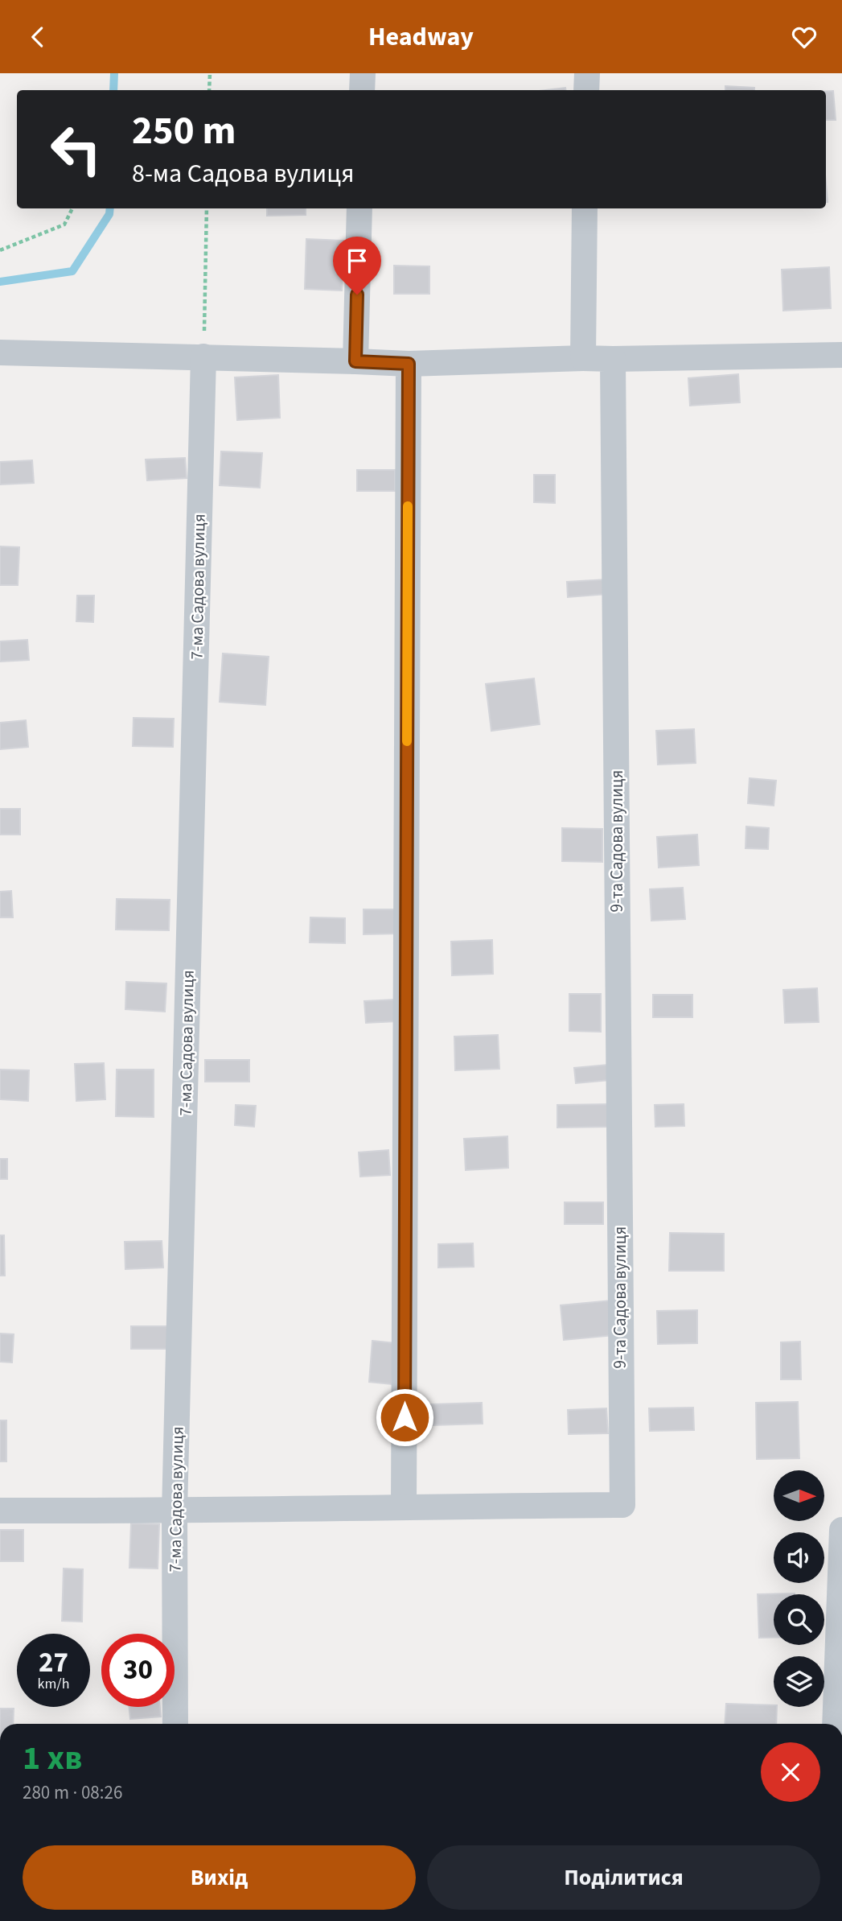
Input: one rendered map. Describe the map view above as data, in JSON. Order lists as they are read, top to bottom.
{
  "streets": {
    "street": ["7-ма Садова вулиця", "9-та Садова вулиця"]
  },
  "north": "right",
  "page": {
    "header": "Headway",
    "turn": ["250 m", "8-ма Садова вулиця"],
    "speed": "27 km/h",
    "limit": "30",
    "heading": ["1 хв", "280 m · 08:26"],
    "buttons": ["Вихід", "Поділитися"]
  }
}
